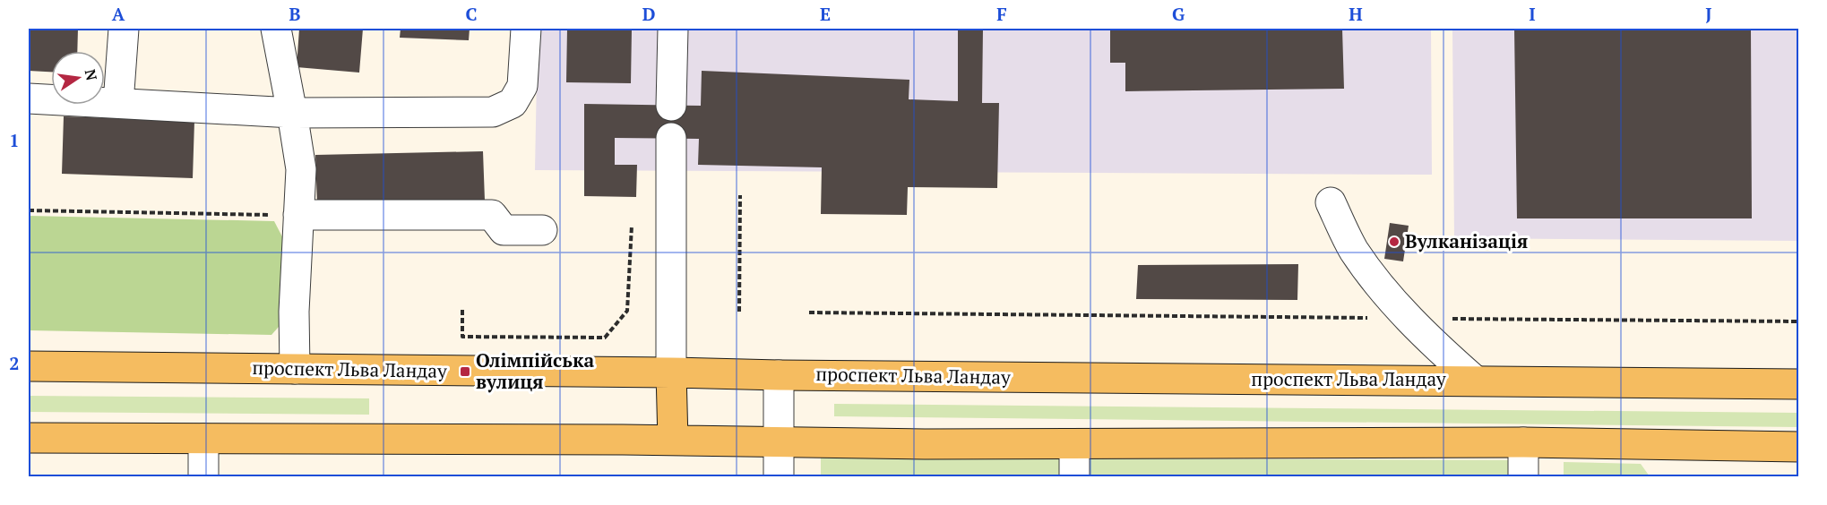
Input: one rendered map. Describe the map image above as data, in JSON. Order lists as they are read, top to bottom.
{
  "streets": {
    "main road": ["проспект Льва Ландау"]
  },
  "places": {
    "other": ["Вулканізація"],
    "transit": ["Олімпійська вулиця"]
  },
  "north": "right",
  "grid": {
    "columns": [
      "A",
      "B",
      "C",
      "D",
      "E",
      "F",
      "G",
      "H",
      "I",
      "J"
    ],
    "rows": ["1", "2"]
  }
}
